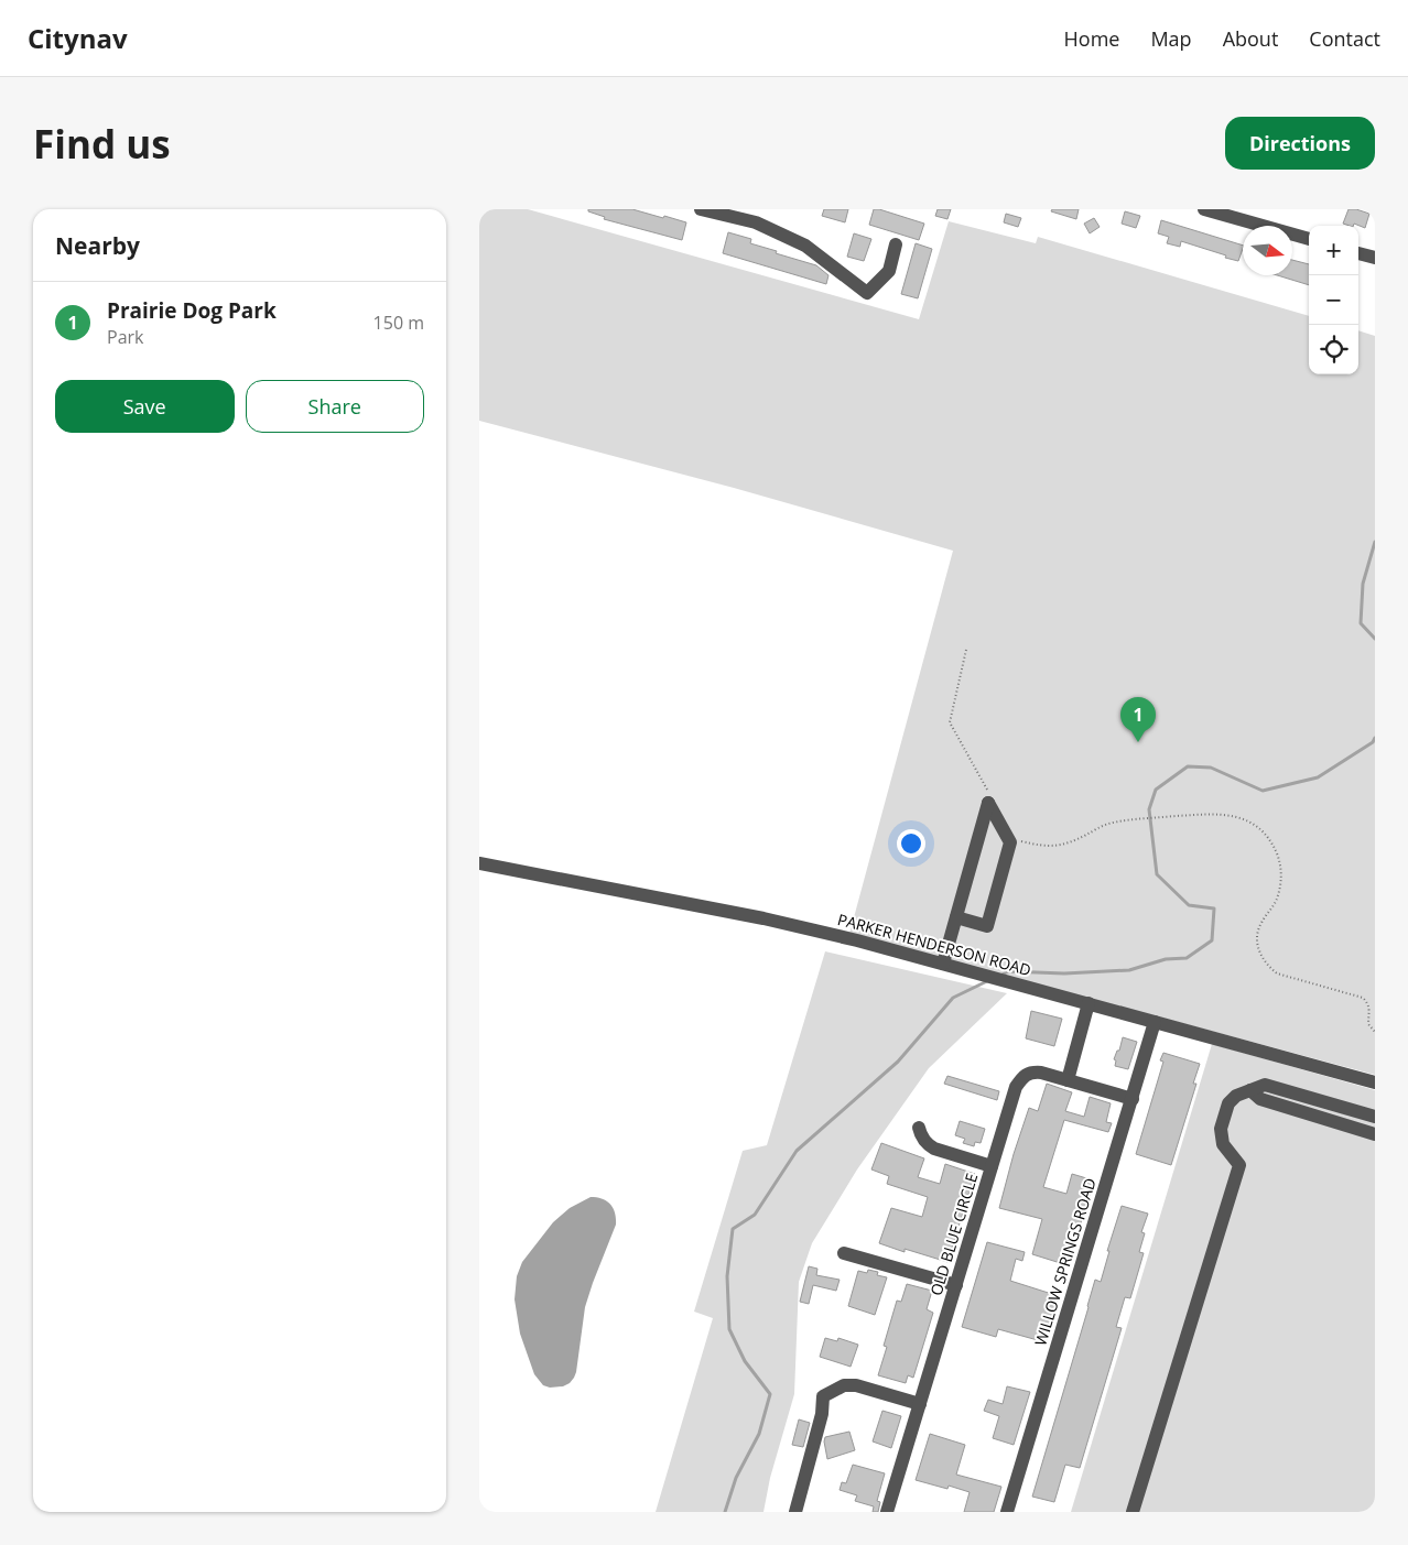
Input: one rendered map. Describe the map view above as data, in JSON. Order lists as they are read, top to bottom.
{
  "streets": {
    "street": ["PARKER HENDERSON ROAD", "OLD BLUE CIRCLE", "WILLOW SPRINGS ROAD"]
  },
  "crossings": [
    ["PARKER HENDERSON ROAD", "WILLOW SPRINGS ROAD"],
    ["OLD BLUE CIRCLE", "WILLOW SPRINGS ROAD"]
  ],
  "north": "right",
  "page": {
    "header": "Citynav",
    "nav": [
      "Home",
      "Map",
      "About",
      "Contact"
    ],
    "buttons": [
      "Directions",
      ["Save", "Share"]
    ],
    "title": "Find us",
    "heading": "Nearby",
    "map_buttons": ["+", "−"],
    "list": [
      {
        "mark": "1",
        "name": "Prairie Dog Park",
        "note": "Park",
        "value": "150 m"
      }
    ],
    "pins": "1"
  }
}
